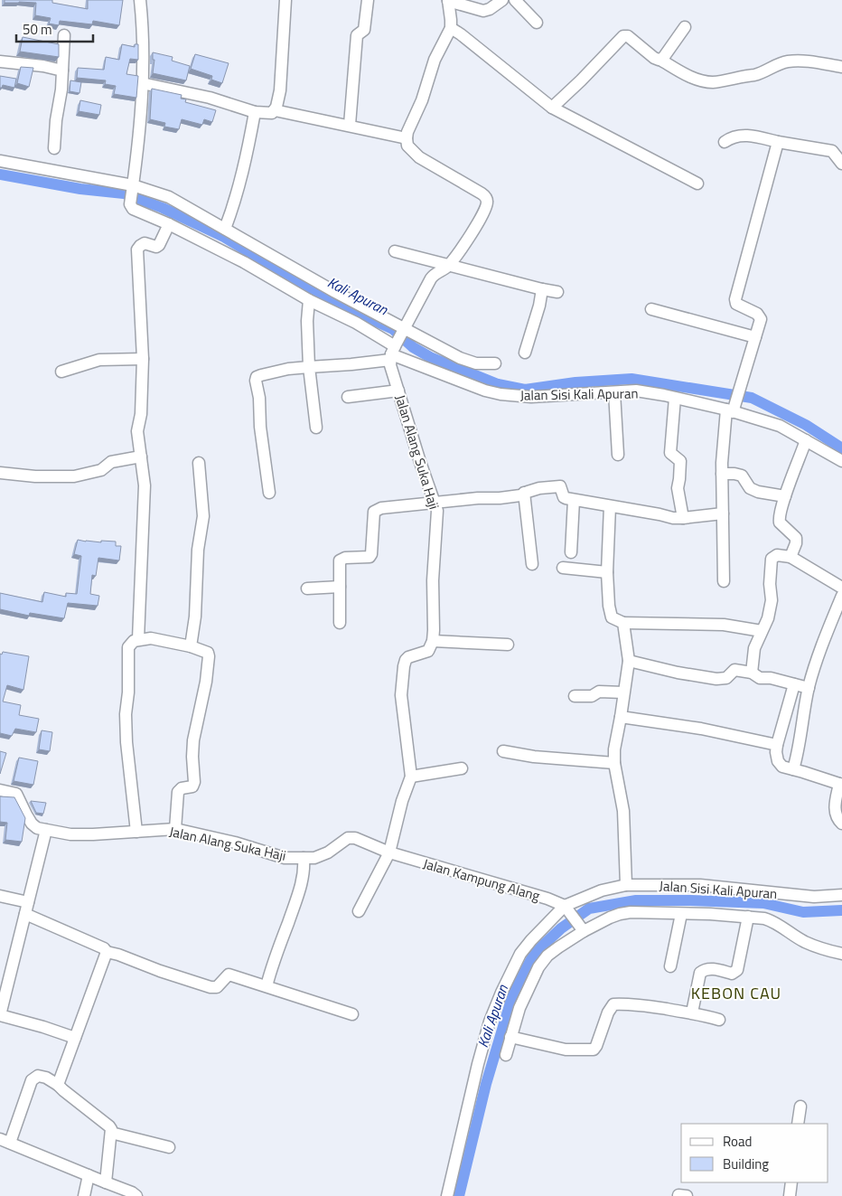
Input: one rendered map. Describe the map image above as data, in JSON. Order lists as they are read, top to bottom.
{
  "streets": {
    "street": ["Jalan Sisi Kali Apuran", "Jalan Alang Suka Haji", "Jalan Kampung Alang"]
  },
  "crossings": [
    ["Jalan Sisi Kali Apuran", "Jalan Alang Suka Haji"],
    ["Jalan Sisi Kali Apuran", "Jalan Kampung Alang"],
    ["Jalan Alang Suka Haji", "Jalan Kampung Alang"]
  ],
  "districts": ["KEBON CAU"],
  "water": ["Kali Apuran"],
  "legend": ["Road", "Building"],
  "scale_bar": "50 m"
}
